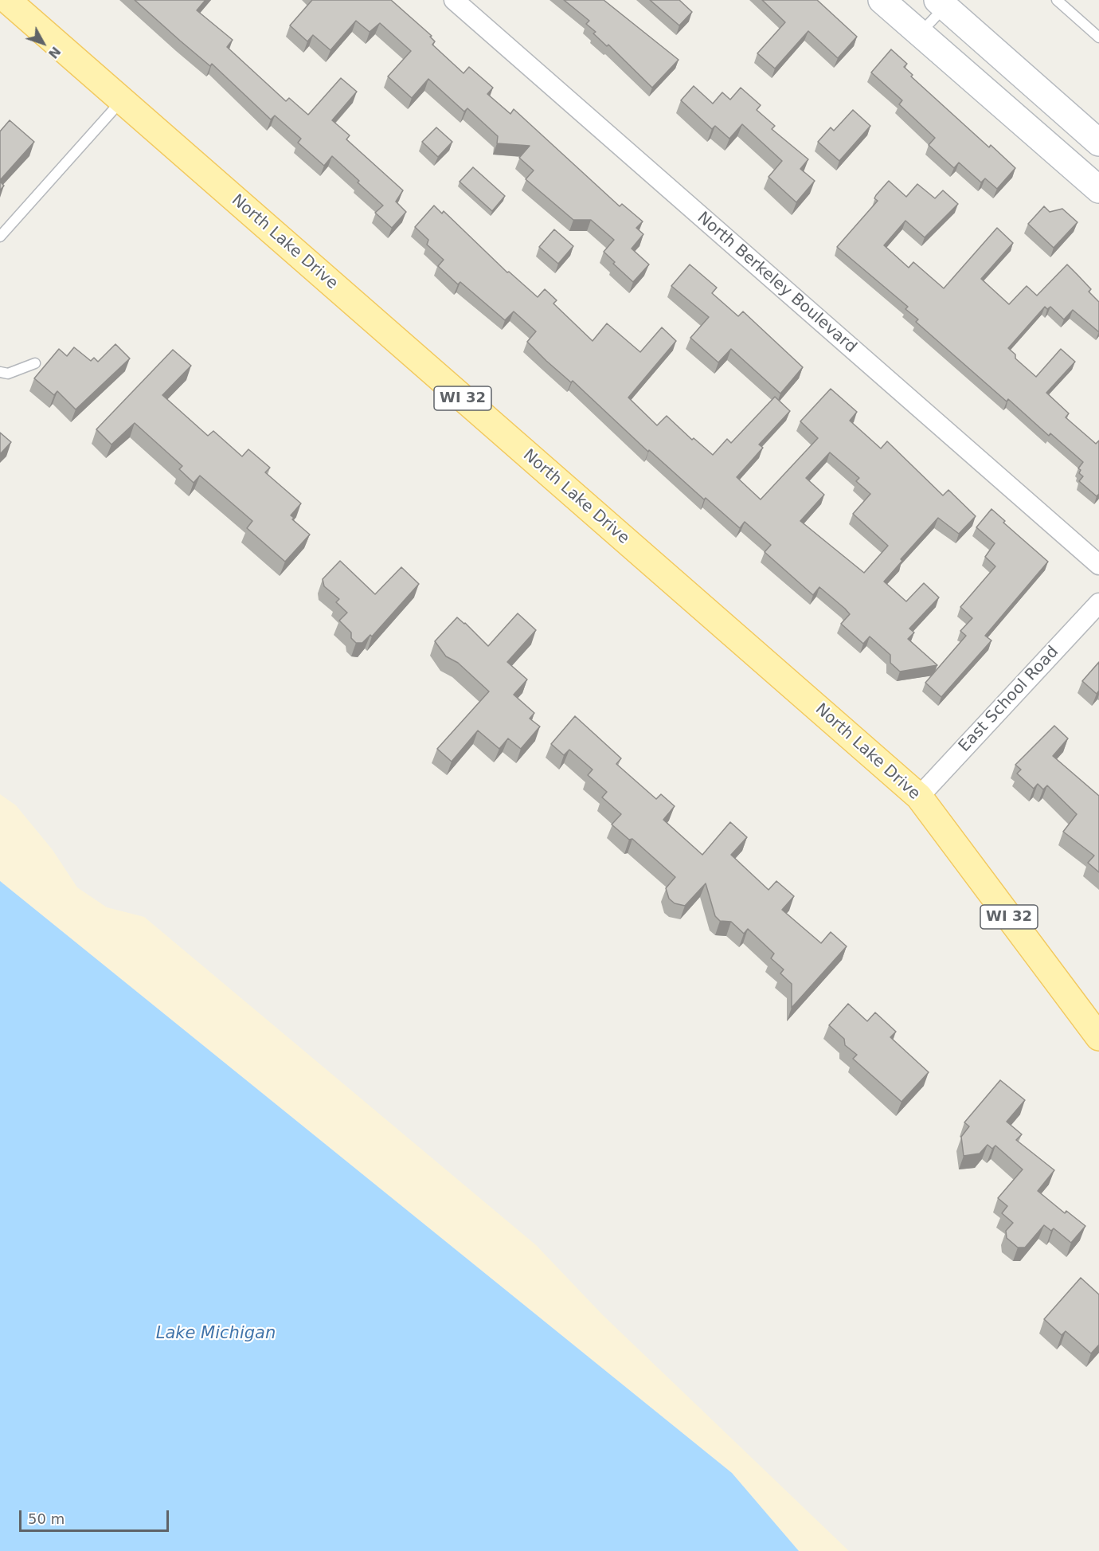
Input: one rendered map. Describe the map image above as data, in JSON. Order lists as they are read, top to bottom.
{
  "streets": {
    "main road": ["North Lake Drive", "WI 32"],
    "street": ["North Berkeley Boulevard", "East School Road"]
  },
  "crossings": [
    ["North Lake Drive", "East School Road"]
  ],
  "water": ["Lake Michigan"],
  "scale_bar": "50 m",
  "north": "bottom right"
}
